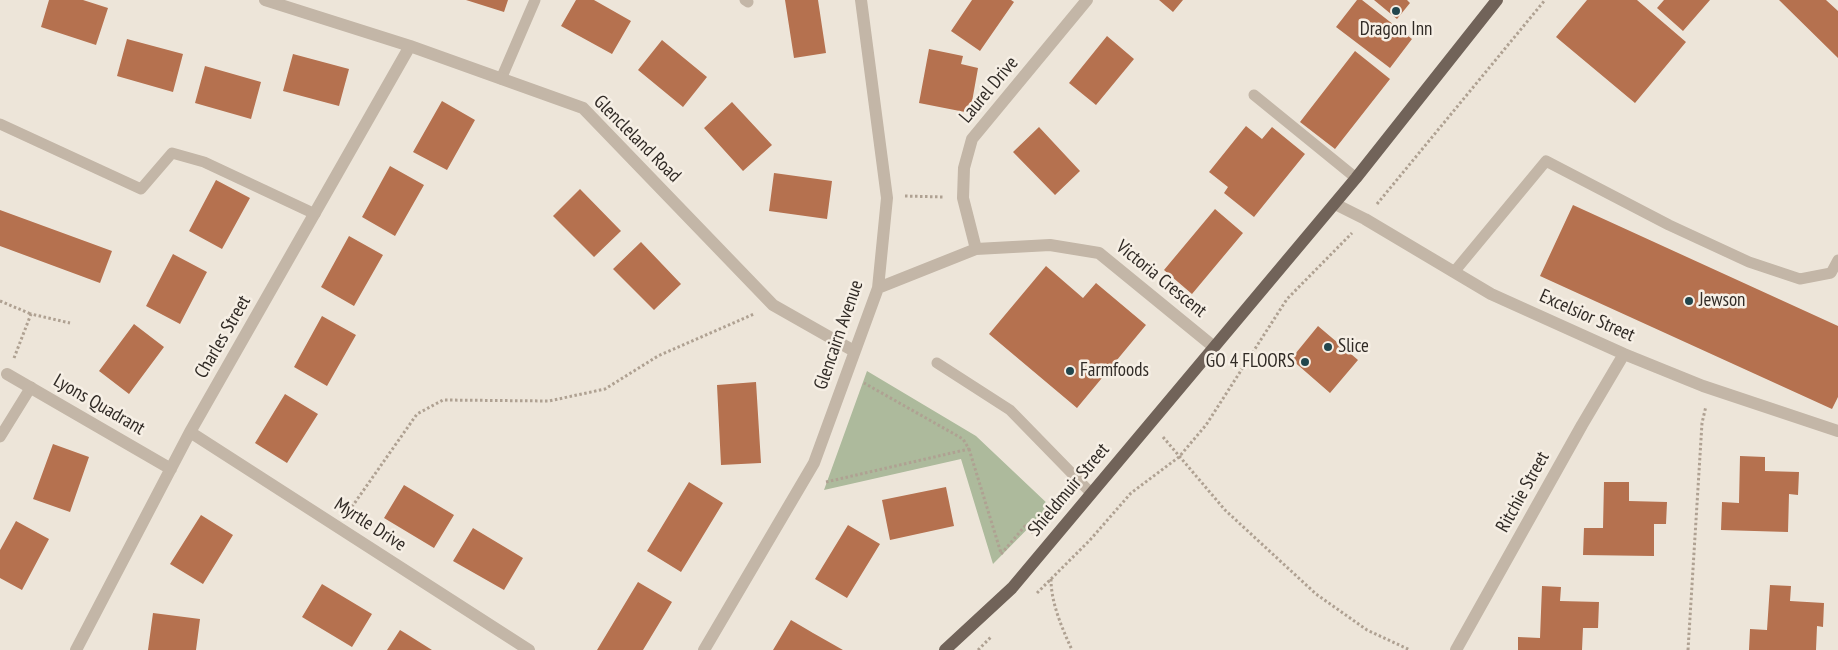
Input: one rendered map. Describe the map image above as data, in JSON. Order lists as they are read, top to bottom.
{
  "streets": {
    "main road": ["Shieldmuir Street"],
    "street": [
      "Laurel Drive",
      "Glencleland Road",
      "Victoria Crescent",
      "Excelsior Street",
      "Glencairn Avenue",
      "Charles Street",
      "Lyons Quadrant",
      "Ritchie Street",
      "Myrtle Drive"
    ]
  },
  "crossings": [
    ["Laurel Drive", "Victoria Crescent"],
    ["Glencleland Road", "Glencairn Avenue"],
    ["Glencleland Road", "Charles Street"],
    ["Victoria Crescent", "Glencairn Avenue"],
    ["Victoria Crescent", "Shieldmuir Street"],
    ["Excelsior Street", "Shieldmuir Street"],
    ["Excelsior Street", "Ritchie Street"],
    ["Charles Street", "Lyons Quadrant"],
    ["Charles Street", "Myrtle Drive"]
  ],
  "places": [
    "Dragon Inn",
    "Jewson",
    "Slice",
    "GO 4 FLOORS",
    "Farmfoods"
  ]
}
